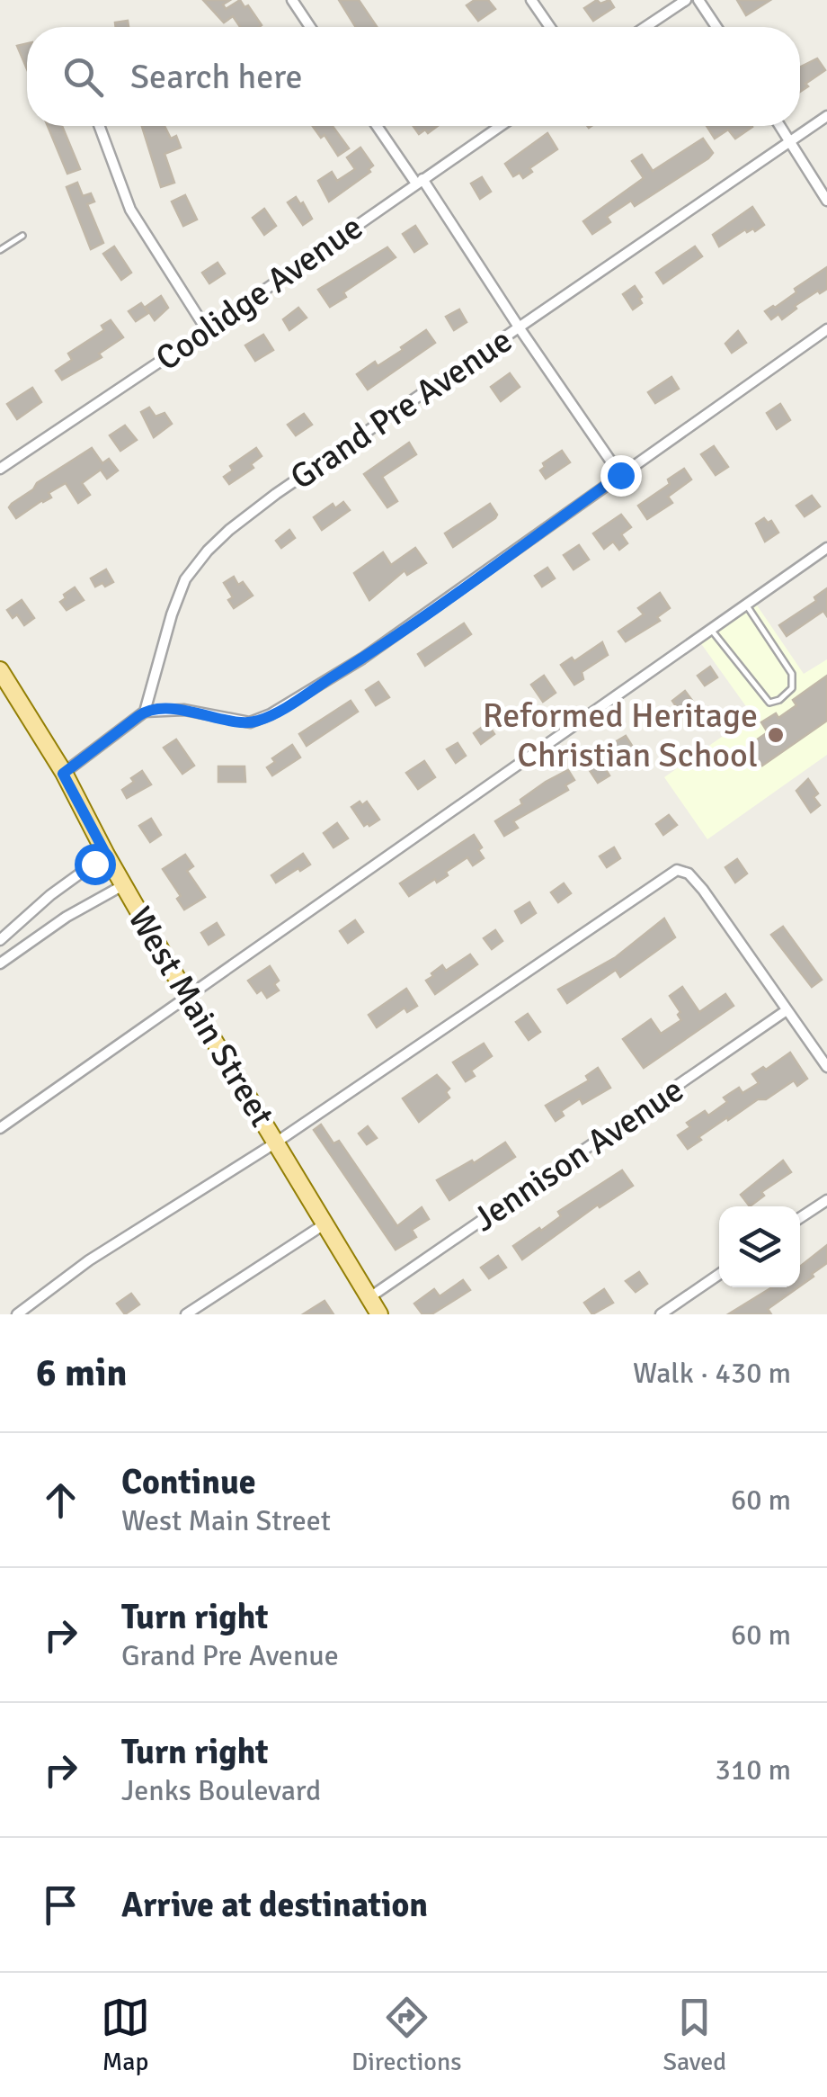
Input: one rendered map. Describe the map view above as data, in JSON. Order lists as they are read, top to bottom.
{
  "streets": {
    "main road": ["West Main Street"],
    "street": ["Coolidge Avenue", "Grand Pre Avenue", "Jennison Avenue"]
  },
  "crossings": [
    ["West Main Street", "Jennison Avenue"]
  ],
  "places": ["Reformed Heritage Christian School"],
  "page": {
    "search": "Search here",
    "heading": ["6 min", "Walk · 430 m"],
    "list": [
      ["Continue", "West Main Street", "60 m"],
      ["Turn right", "Grand Pre Avenue", "60 m"],
      ["Turn right", "Jenks Boulevard", "310 m"],
      "Arrive at destination"
    ],
    "nav": ["Map", "Directions", "Saved"]
  }
}
